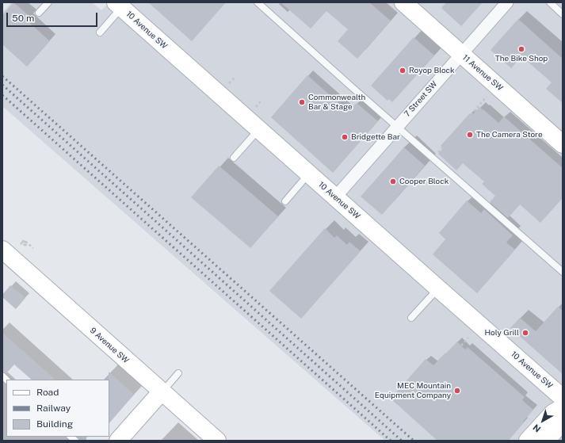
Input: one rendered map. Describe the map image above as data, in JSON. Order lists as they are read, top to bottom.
{
  "streets": {
    "street": [
      "10 Avenue SW",
      "11 Avenue SW",
      "7 Street SW",
      "9 Avenue SW"
    ]
  },
  "crossings": [
    ["10 Avenue SW", "7 Street SW"],
    ["11 Avenue SW", "7 Street SW"]
  ],
  "places": [
    "The Bike Shop",
    "Royop Block",
    "Commonwealth Bar & Stage",
    "The Camera Store",
    "Bridgette Bar",
    "Cooper Block",
    "Holy Grill",
    "MEC Mountain Equipment Company"
  ],
  "legend": ["Road", "Railway", "Building"],
  "scale_bar": "50 m",
  "north": "bottom left"
}
